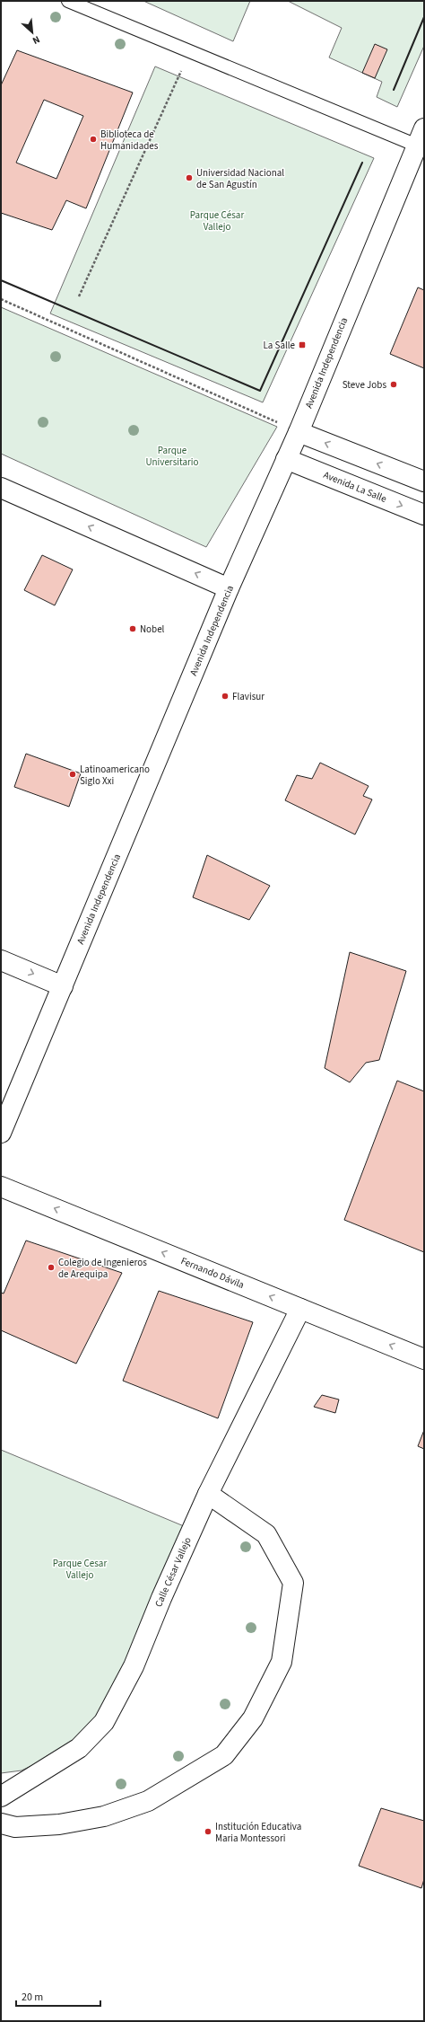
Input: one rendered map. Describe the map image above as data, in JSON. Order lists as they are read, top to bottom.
{
  "streets": {
    "street": [
      "Avenida Independencia",
      "Avenida La Salle",
      "Fernando Dávila",
      "Calle César Vallejo"
    ]
  },
  "crossings": [
    ["Avenida Independencia", "Avenida La Salle"],
    ["Fernando Dávila", "Calle César Vallejo"]
  ],
  "one_way": ["Fernando Dávila"],
  "parks": ["Parque César Vallejo", "Parque Universitario", "Parque Cesar Vallejo"],
  "places": {
    "other": [
      "Biblioteca de Humanidades",
      "Universidad Nacional de San Agustín",
      "Steve Jobs",
      "Nobel",
      "Flavisur",
      "Latinoamericano Siglo Xxi",
      "Colegio de Ingenieros de Arequipa",
      "Institución Educativa Maria Montessori"
    ],
    "transit": ["La Salle"]
  },
  "scale_bar": "20 m",
  "north": "bottom right"
}
